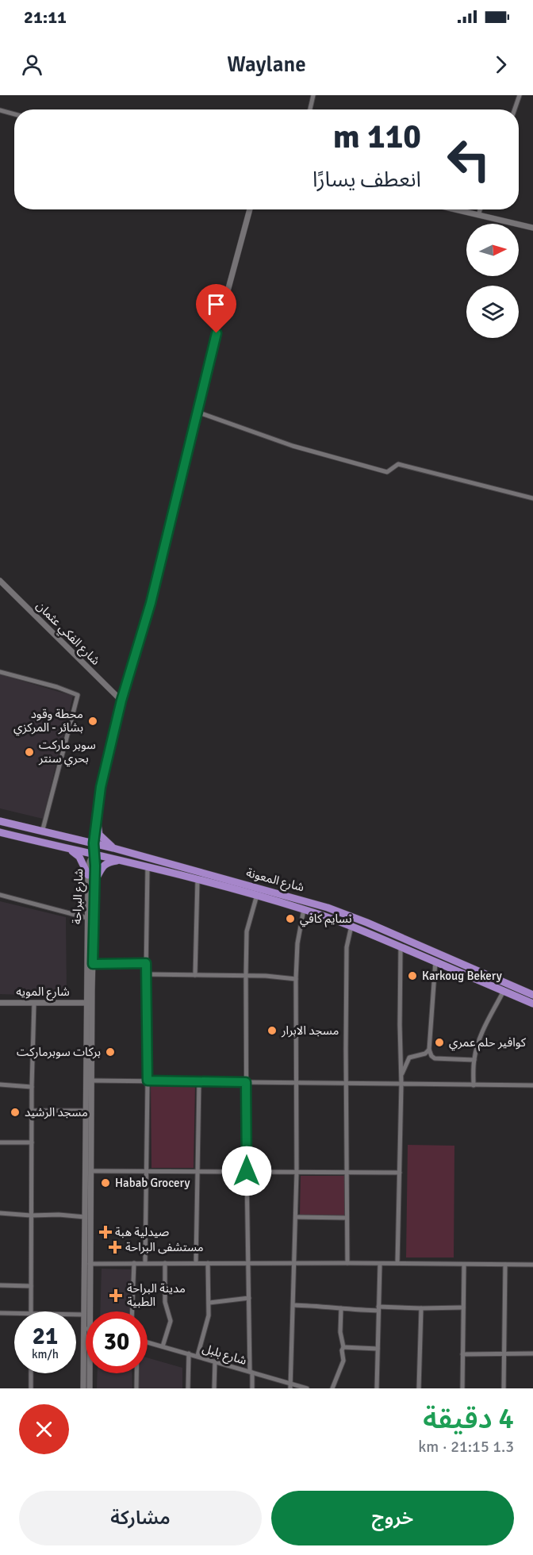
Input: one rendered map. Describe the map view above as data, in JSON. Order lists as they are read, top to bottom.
{
  "streets": {
    "highway": ["شارع المعونة"],
    "street": [
      "شارع الفكي عثمان",
      "شارع البراحة",
      "شارع المويه",
      "شارع بلبل"
    ]
  },
  "crossings": [
    ["شارع المعونة", "شارع البراحة"],
    ["شارع البراحة", "شارع المويه"]
  ],
  "places": {
    "other": [
      "محطة وقود بشائر - المركزي",
      "سوبر ماركت بحري سنتر",
      "نسايم كافي",
      "Karkoug Bekery",
      "مسجد الابرار",
      "كوافير حلم عمري",
      "بركات سوبرماركت",
      "مسجد الرشيد",
      "Habab Grocery"
    ],
    "health": ["صيدلية هبة", "مستشفى البراحة", "مدينة البراحة الطبية"]
  },
  "north": "right",
  "page": {
    "status": "21:11",
    "header": "Waylane",
    "turn": ["110 m", "انعطف يسارًا"],
    "speed": "21 km/h",
    "limit": "30",
    "heading": ["4 دقيقة", "1.3 km · 21:15"],
    "buttons": ["خروج", "مشاركة"]
  }
}
